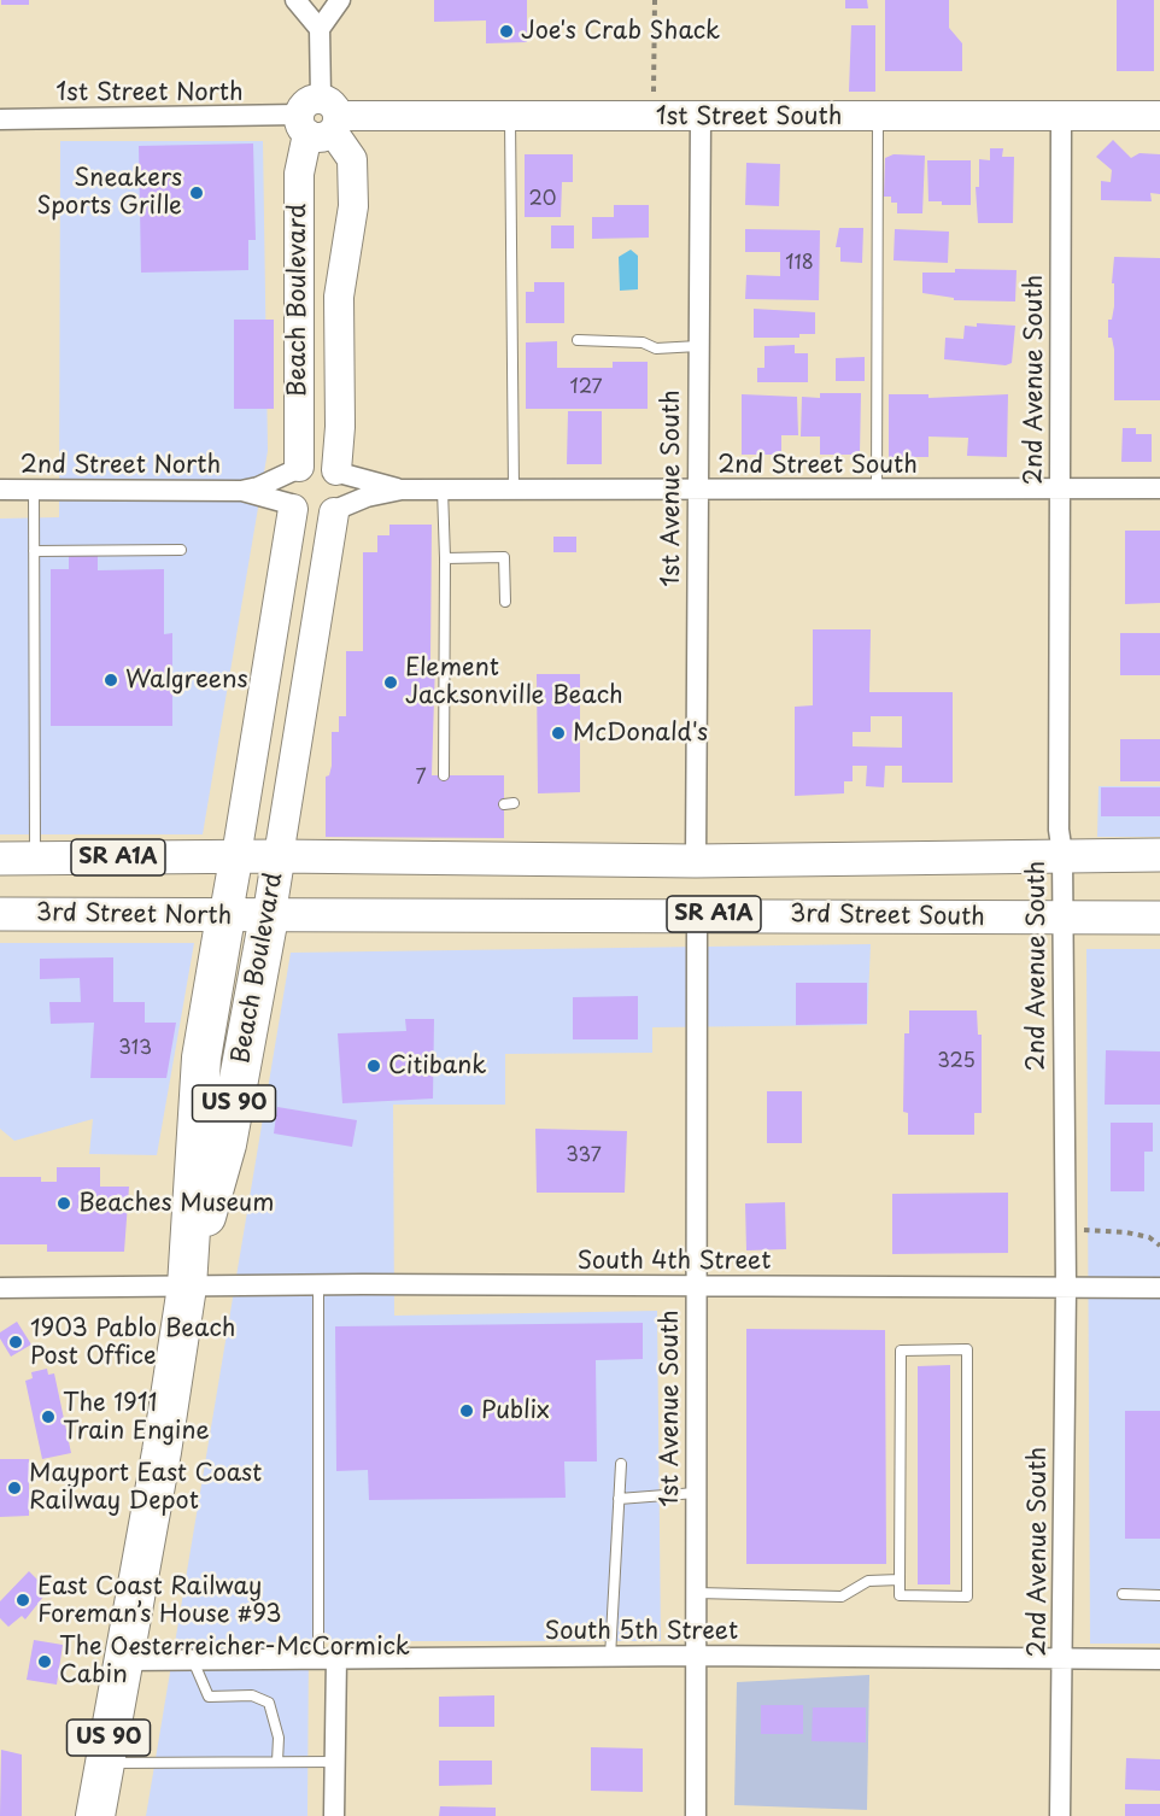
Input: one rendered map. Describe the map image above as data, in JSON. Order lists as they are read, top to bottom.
{
  "streets": {
    "highway": ["Beach Boulevard", "US 90"],
    "main road": ["SR A1A", "3rd Street North", "3rd Street South"],
    "street": [
      "1st Street North",
      "1st Street South",
      "2nd Avenue South",
      "2nd Street North",
      "2nd Street South",
      "1st Avenue South",
      "South 4th Street",
      "South 5th Street"
    ]
  },
  "crossings": [
    ["1st Street North", "1st Street South"],
    ["1st Street North", "Beach Boulevard"],
    ["1st Street South", "Beach Boulevard"],
    ["1st Street South", "2nd Avenue South"],
    ["1st Street South", "1st Avenue South"],
    ["Beach Boulevard", "SR A1A"],
    ["Beach Boulevard", "3rd Street North"],
    ["Beach Boulevard", "3rd Street South"],
    ["Beach Boulevard", "US 90"],
    ["Beach Boulevard", "South 4th Street"],
    ["2nd Avenue South", "2nd Street South"],
    ["2nd Avenue South", "SR A1A"],
    ["2nd Avenue South", "3rd Street South"],
    ["2nd Avenue South", "South 4th Street"],
    ["2nd Avenue South", "South 5th Street"],
    ["2nd Street South", "1st Avenue South"],
    ["1st Avenue South", "SR A1A"],
    ["1st Avenue South", "3rd Street South"],
    ["1st Avenue South", "South 4th Street"],
    ["1st Avenue South", "South 5th Street"],
    ["3rd Street North", "3rd Street South"],
    ["US 90", "South 4th Street"],
    ["US 90", "South 5th Street"]
  ],
  "places": [
    "Joe's Crab Shack",
    "Sneakers Sports Grille",
    "Walgreens",
    "Element Jacksonville Beach",
    "McDonald's",
    "Citibank",
    "Beaches Museum",
    "1903 Pablo Beach Post Office",
    "Publix",
    "The 1911 Train Engine",
    "Mayport East Coast Railway Depot",
    "East Coast Railway Foreman’s House #93",
    "The Oesterreicher-McCormick Cabin"
  ],
  "house_numbers": [
    "20",
    "118",
    "127",
    "7",
    "313",
    "325",
    "337"
  ]
}
